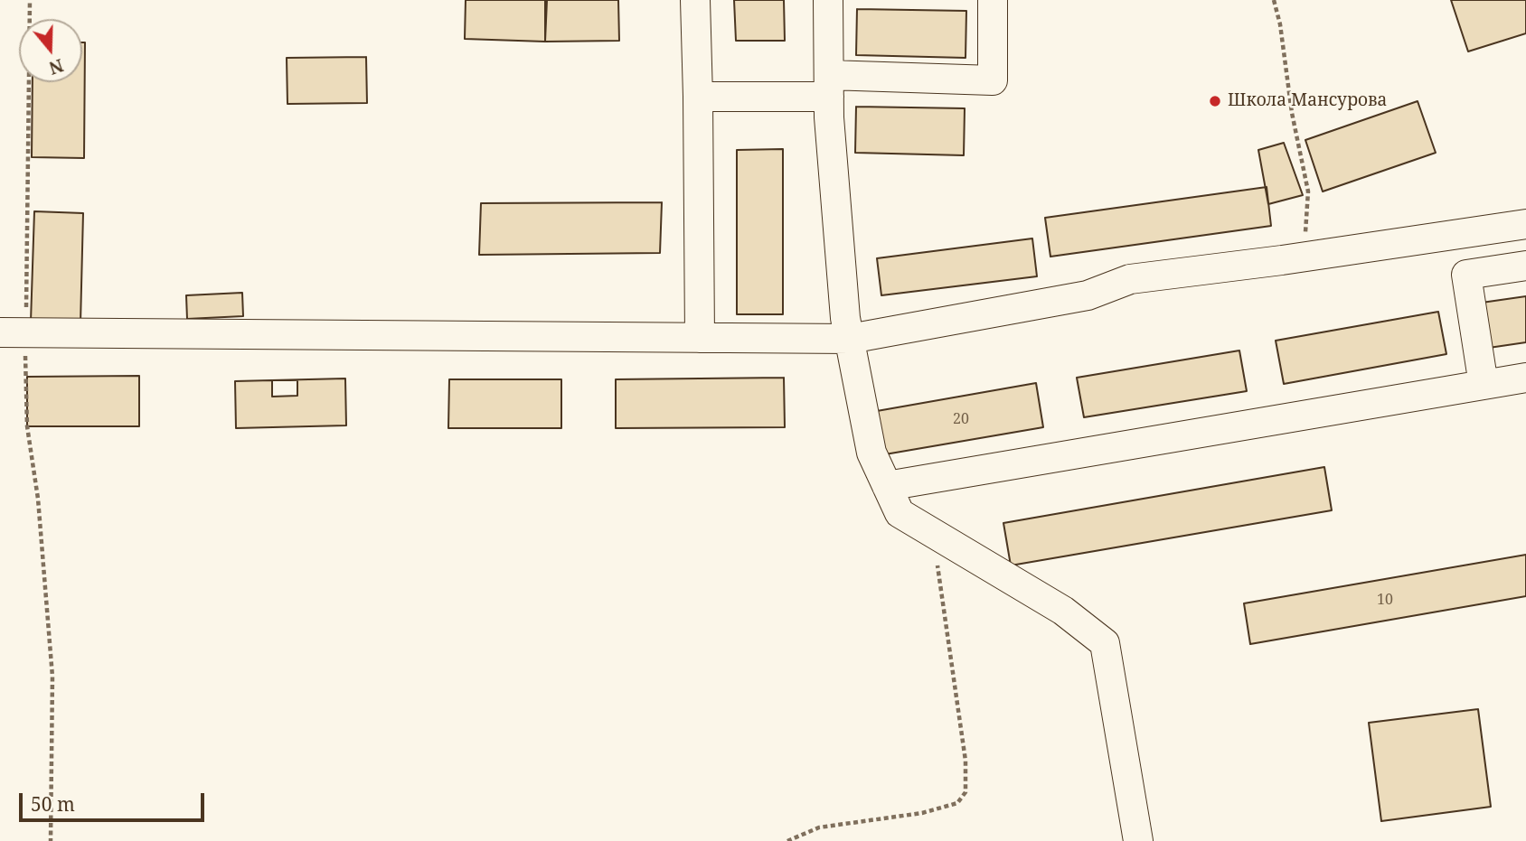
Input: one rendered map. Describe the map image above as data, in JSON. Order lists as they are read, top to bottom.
{
  "places": ["Школа Мансурова"],
  "house_numbers": ["20", "10"],
  "scale_bar": "50 m",
  "north": "bottom"
}
